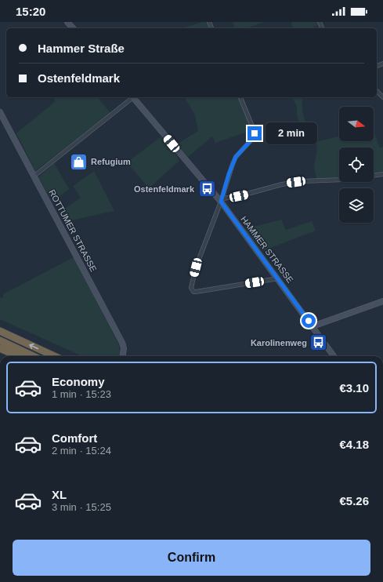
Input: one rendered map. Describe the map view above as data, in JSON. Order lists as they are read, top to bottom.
{
  "streets": {
    "street": ["ROTTUMER STRASSE", "HAMMER STRASSE"]
  },
  "crossings": [
    ["ROTTUMER STRASSE", "HAMMER STRASSE"]
  ],
  "places": {
    "shop": ["Refugium"],
    "bus stop": ["Ostenfeldmark", "Karolinenweg"]
  },
  "north": "right",
  "page": {
    "status": "15:20",
    "banner": ["Hammer Straße", "Ostenfeldmark"],
    "bubble": "2 min",
    "list": [
      {
        "name": "Economy",
        "note": "1 min · 15:23",
        "value": "€3.10"
      },
      {
        "name": "Comfort",
        "note": "2 min · 15:24",
        "value": "€4.18"
      },
      {
        "name": "XL",
        "note": "3 min · 15:25",
        "value": "€5.26"
      }
    ],
    "buttons": "Confirm"
  }
}
